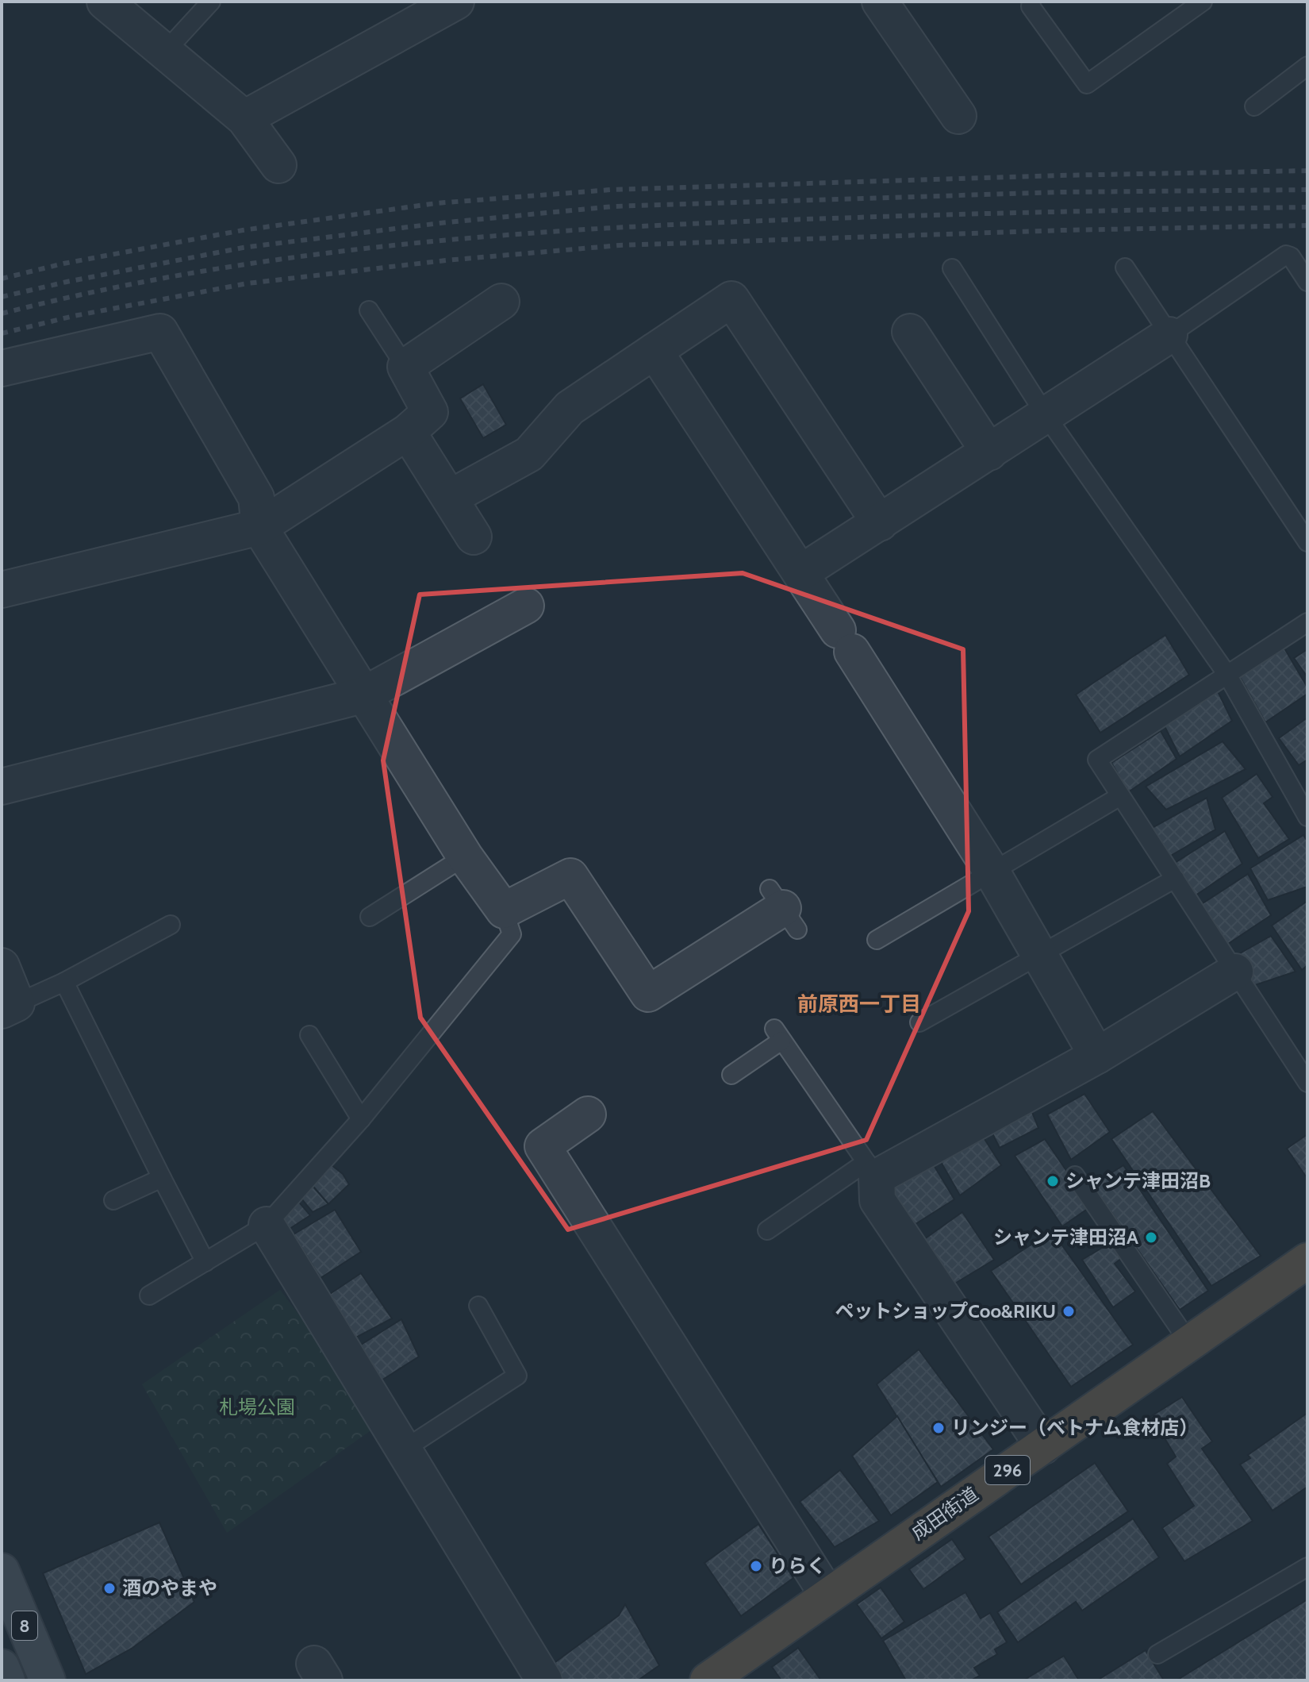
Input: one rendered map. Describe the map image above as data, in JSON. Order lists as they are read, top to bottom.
{
  "streets": {
    "highway": ["296", "成田街道"],
    "main road": ["8"]
  },
  "districts": ["前原西一丁目"],
  "parks": ["札場公園"],
  "places": [
    "シャンテ津田沼B",
    "シャンテ津田沼A",
    "ペットショップCoo&RIKU",
    "リンジー（ベトナム食材店）",
    "りらく",
    "酒のやまや"
  ]
}
